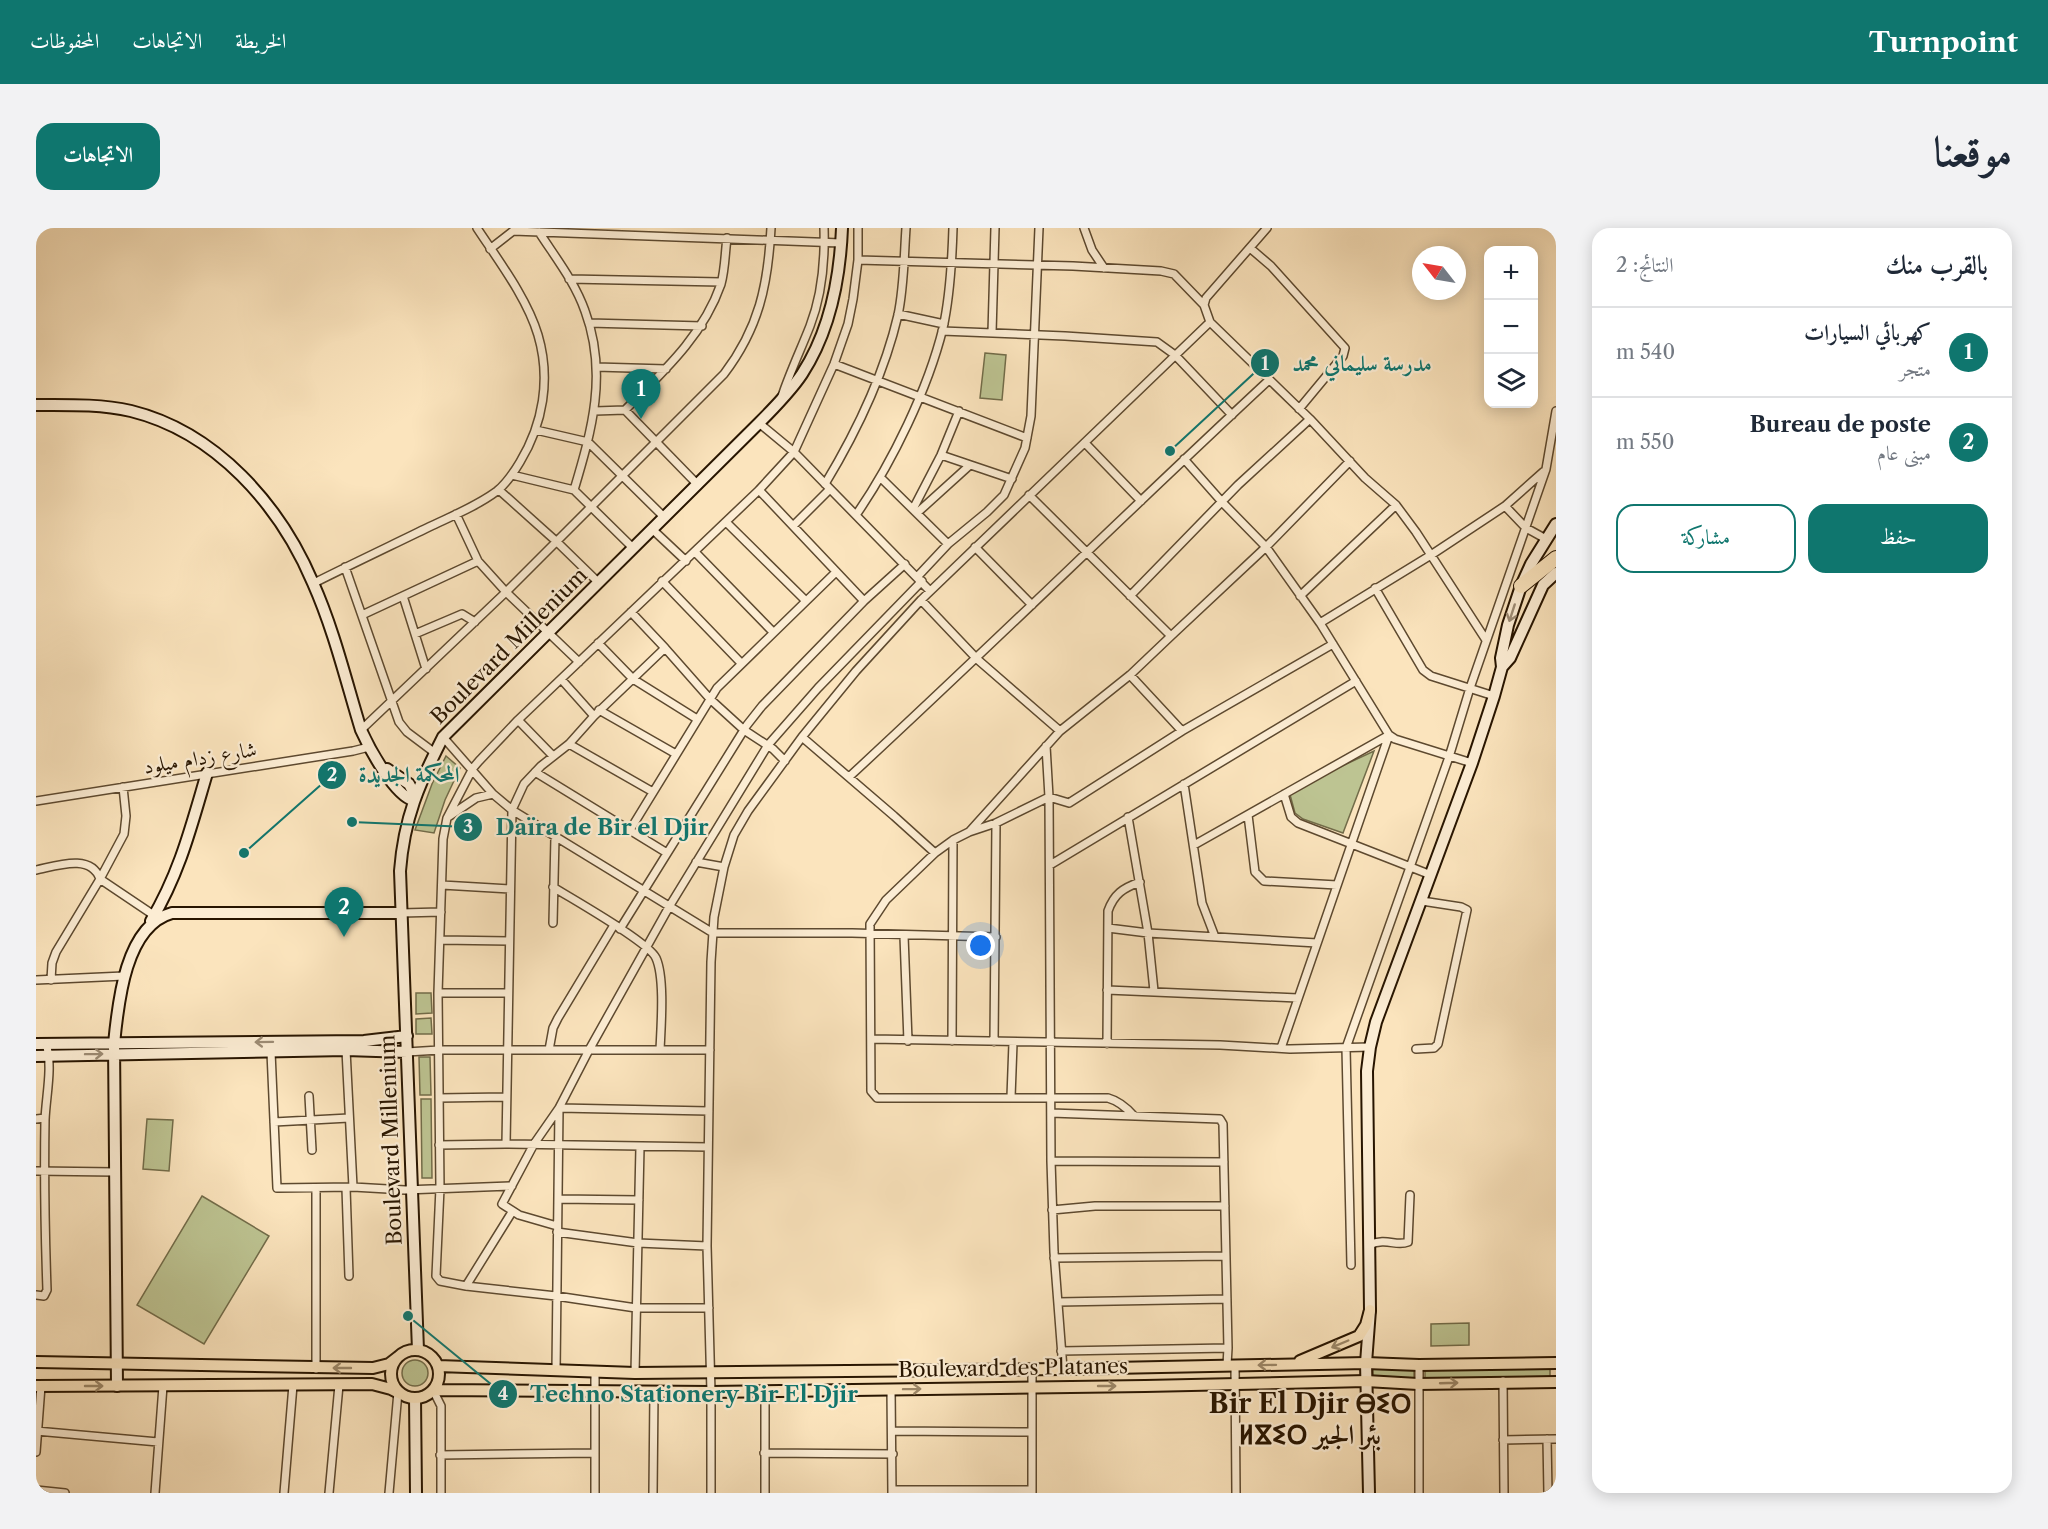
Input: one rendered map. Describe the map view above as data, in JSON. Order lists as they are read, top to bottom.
{
  "streets": {
    "main road": ["Boulevard Millenium", "Boulevard des Platanes"],
    "street": ["شارع زدام ميلود"]
  },
  "crossings": [
    ["Boulevard Millenium", "Boulevard des Platanes"]
  ],
  "districts": ["Bir El Djir ⴱⵉⵔ ⵍⴵⵉⵔ بئر الجير"],
  "places": [
    "مدرسة سليماني محمد",
    "Daïra de Bir el Djir",
    "المحكمة الجديدة",
    "Techno Stationery Bir El Djir"
  ],
  "north": "top left",
  "page": {
    "header": "Turnpoint",
    "nav": ["الخريطة", "الاتجاهات", "المحفوظات"],
    "title": "موقعنا",
    "buttons": [
      "الاتجاهات",
      ["حفظ", "مشاركة"]
    ],
    "heading": ["بالقرب منك", "النتائج: 2"],
    "map_buttons": ["+", "−"],
    "list": [
      {
        "mark": "1",
        "name": "كهربائي السيارات",
        "note": "متجر",
        "value": "540 m"
      },
      {
        "mark": "2",
        "name": "Bureau de poste",
        "note": "مبنى عام",
        "value": "550 m"
      }
    ],
    "pins": ["1", "2"]
  }
}
